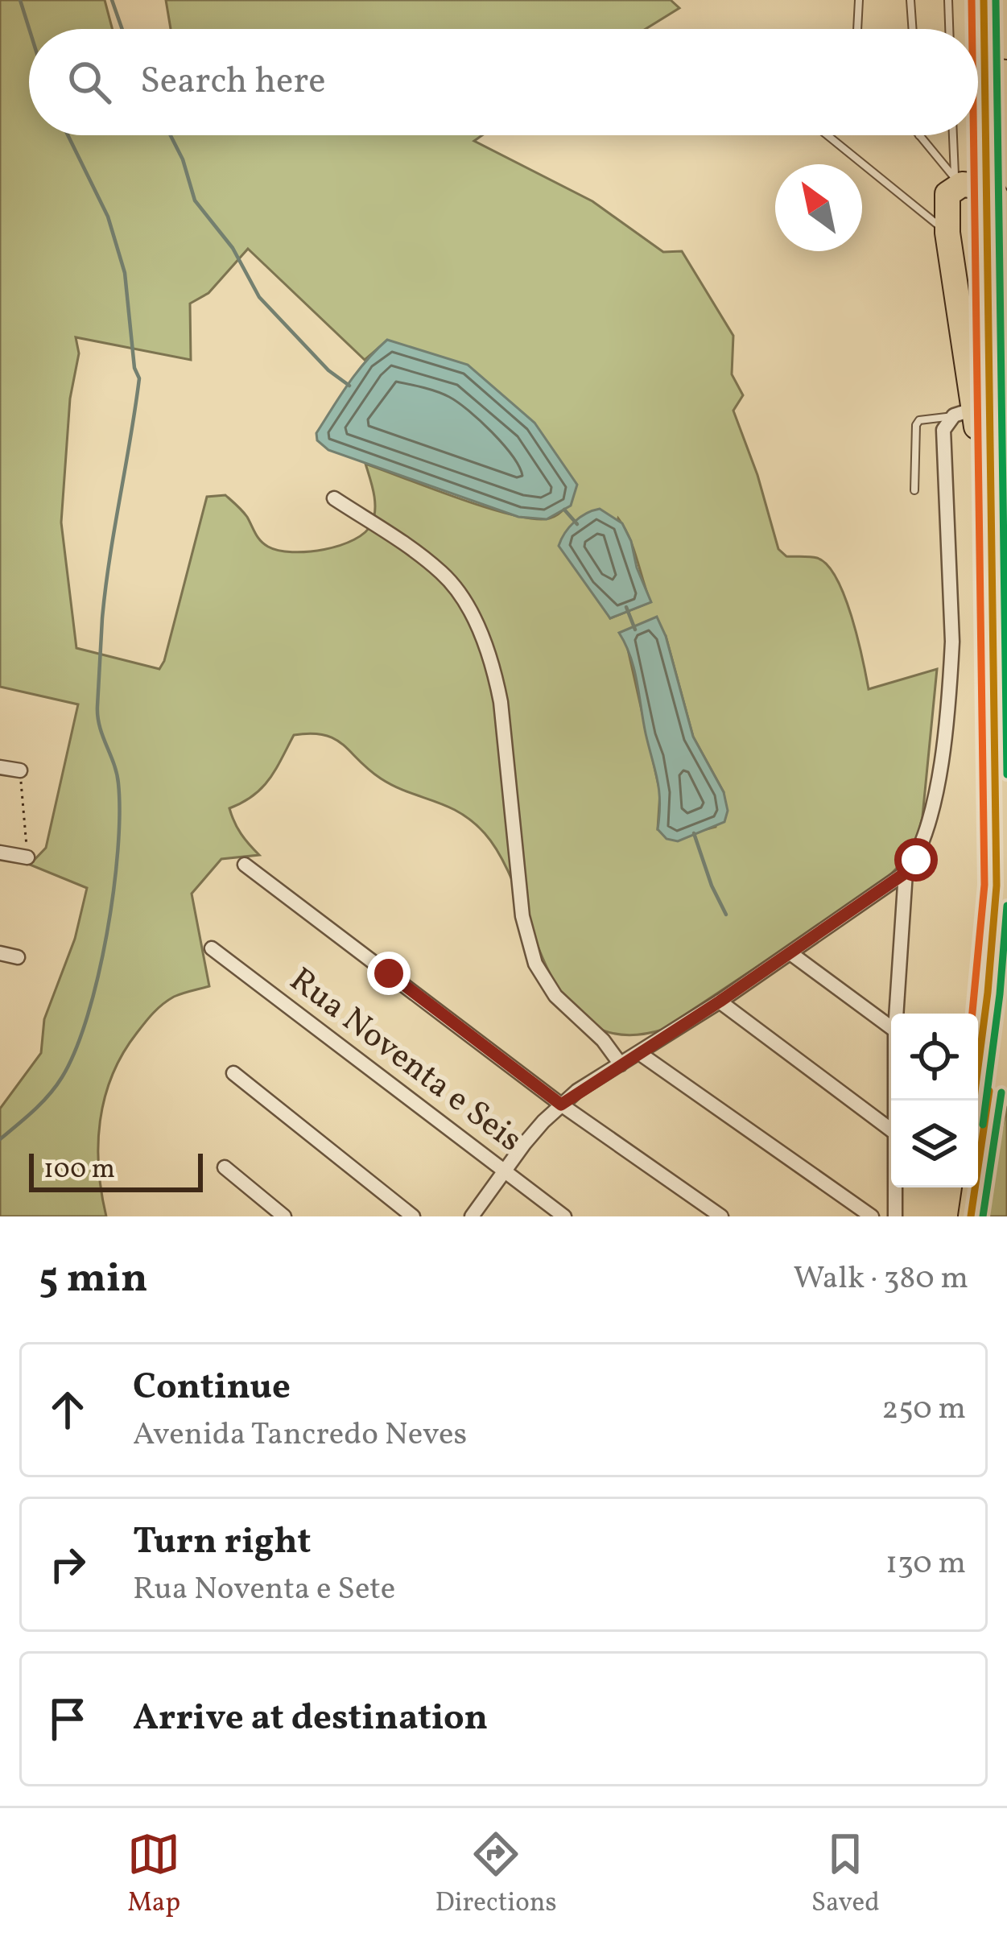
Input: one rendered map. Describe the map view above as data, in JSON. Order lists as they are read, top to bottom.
{
  "streets": {
    "street": ["Rua Noventa e Seis"]
  },
  "scale_bar": "100 m",
  "north": "top left",
  "page": {
    "search": "Search here",
    "scale": "100 m",
    "heading": ["5 min", "Walk · 380 m"],
    "list": [
      ["Continue", "Avenida Tancredo Neves", "250 m"],
      ["Turn right", "Rua Noventa e Sete", "130 m"],
      "Arrive at destination"
    ],
    "nav": ["Map", "Directions", "Saved"]
  }
}
